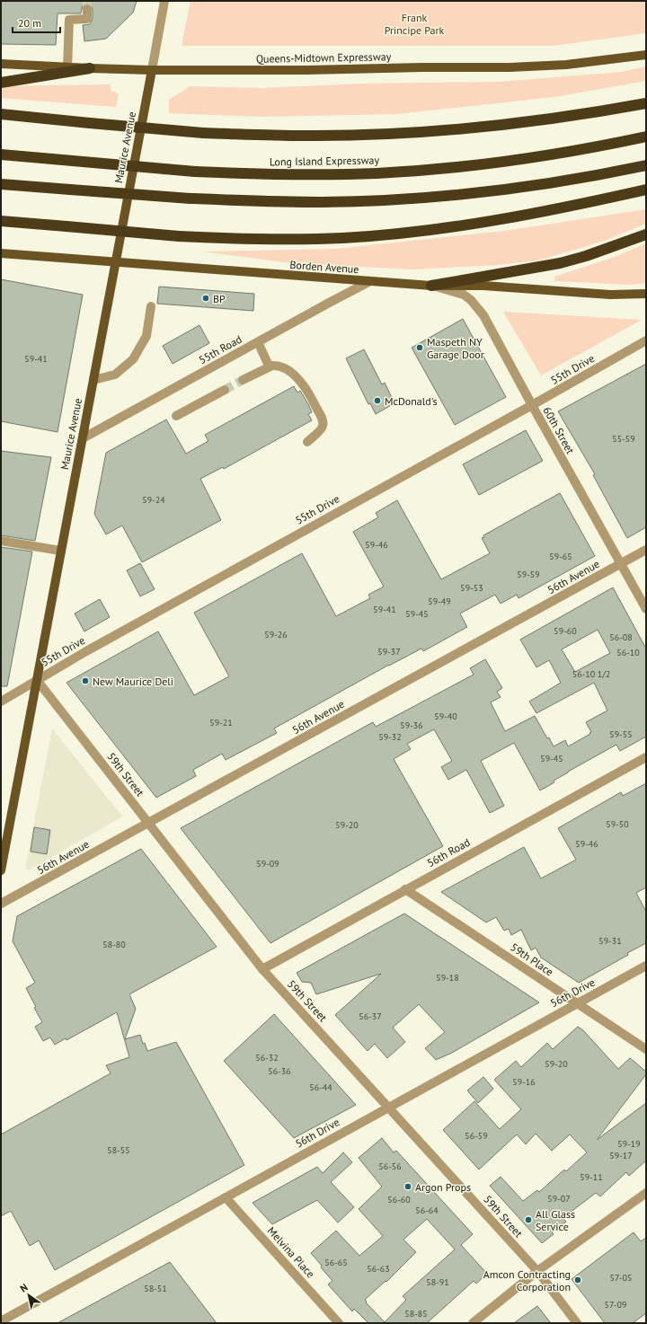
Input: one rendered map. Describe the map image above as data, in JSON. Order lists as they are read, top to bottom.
{
  "streets": {
    "highway": ["Long Island Expressway"],
    "main road": ["Queens-Midtown Expressway", "Maurice Avenue", "Borden Avenue"],
    "street": [
      "55th Road",
      "55th Drive",
      "60th Street",
      "56th Avenue",
      "59th Street",
      "56th Road",
      "59th Place",
      "56th Drive",
      "Melvina Place"
    ]
  },
  "crossings": [
    ["Queens-Midtown Expressway", "Maurice Avenue"],
    ["Maurice Avenue", "Borden Avenue"],
    ["Maurice Avenue", "55th Road"],
    ["Maurice Avenue", "55th Drive"],
    ["Maurice Avenue", "59th Street"],
    ["Borden Avenue", "55th Road"],
    ["Borden Avenue", "60th Street"],
    ["55th Drive", "60th Street"],
    ["55th Drive", "59th Street"],
    ["60th Street", "56th Avenue"],
    ["56th Avenue", "59th Street"],
    ["59th Street", "56th Road"],
    ["59th Street", "56th Drive"],
    ["56th Road", "59th Place"],
    ["59th Place", "56th Drive"],
    ["56th Drive", "Melvina Place"]
  ],
  "parks": ["Frank Principe Park"],
  "places": [
    "BP",
    "Maspeth NY Garage Door",
    "McDonald's",
    "New Maurice Deli",
    "Argon Props",
    "All Glass Service",
    "Amcon Contracting Corporation"
  ],
  "house_numbers": [
    "59-41",
    "55-59",
    "59-24",
    "59-46",
    "59-65",
    "59-59",
    "59-53",
    "59-49",
    "59-41",
    "59-45",
    "59-60",
    "59-26",
    "56-08",
    "59-37",
    "56-10",
    "56-10 1/2",
    "59-40",
    "59-21",
    "59-36",
    "59-55",
    "59-32",
    "59-45",
    "59-50",
    "59-20",
    "59-46",
    "59-09",
    "59-31",
    "58-80",
    "59-18",
    "56-37",
    "56-32",
    "59-20",
    "56-36",
    "59-16",
    "56-44",
    "56-59",
    "59-19",
    "58-55",
    "59-17",
    "56-56",
    "59-11",
    "59-07",
    "56-60",
    "56-64",
    "56-65",
    "56-63",
    "57-05",
    "58-91",
    "58-51",
    "57-09",
    "58-85"
  ],
  "scale_bar": "20 m",
  "north": "top left"
}
